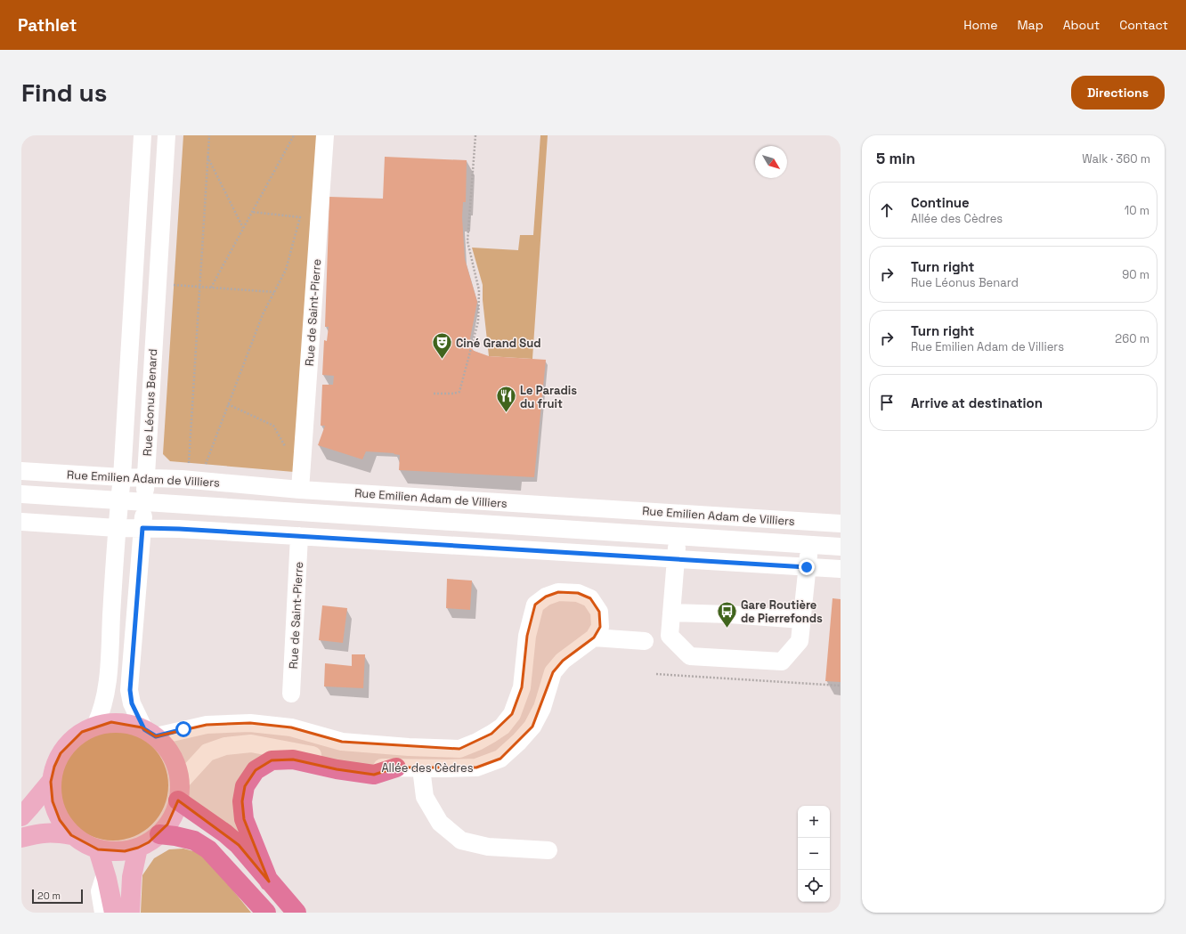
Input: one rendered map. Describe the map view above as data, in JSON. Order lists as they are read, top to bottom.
{
  "streets": {
    "street": [
      "Rue de Saint-Pierre",
      "Rue Léonus Benard",
      "Rue Emilien Adam de Villiers",
      "Allée des Cèdres"
    ]
  },
  "crossings": [
    ["Rue de Saint-Pierre", "Rue Emilien Adam de Villiers"],
    ["Rue Léonus Benard", "Rue Emilien Adam de Villiers"],
    ["Rue Léonus Benard", "Allée des Cèdres"]
  ],
  "places": {
    "theatre": ["Ciné Grand Sud"],
    "restaurant": ["Le Paradis du fruit"],
    "bus stop": ["Gare Routière de Pierrefonds"]
  },
  "scale_bar": "20 m",
  "north": "bottom right",
  "page": {
    "header": "Pathlet",
    "nav": [
      "Home",
      "Map",
      "About",
      "Contact"
    ],
    "buttons": "Directions",
    "title": "Find us",
    "heading": ["5 min", "Walk · 360 m"],
    "list": [
      ["Continue", "Allée des Cèdres", "10 m"],
      ["Turn right", "Rue Léonus Benard", "90 m"],
      ["Turn right", "Rue Emilien Adam de Villiers", "260 m"],
      "Arrive at destination"
    ],
    "map_buttons": ["+", "−"],
    "scale": "20 m"
  }
}
